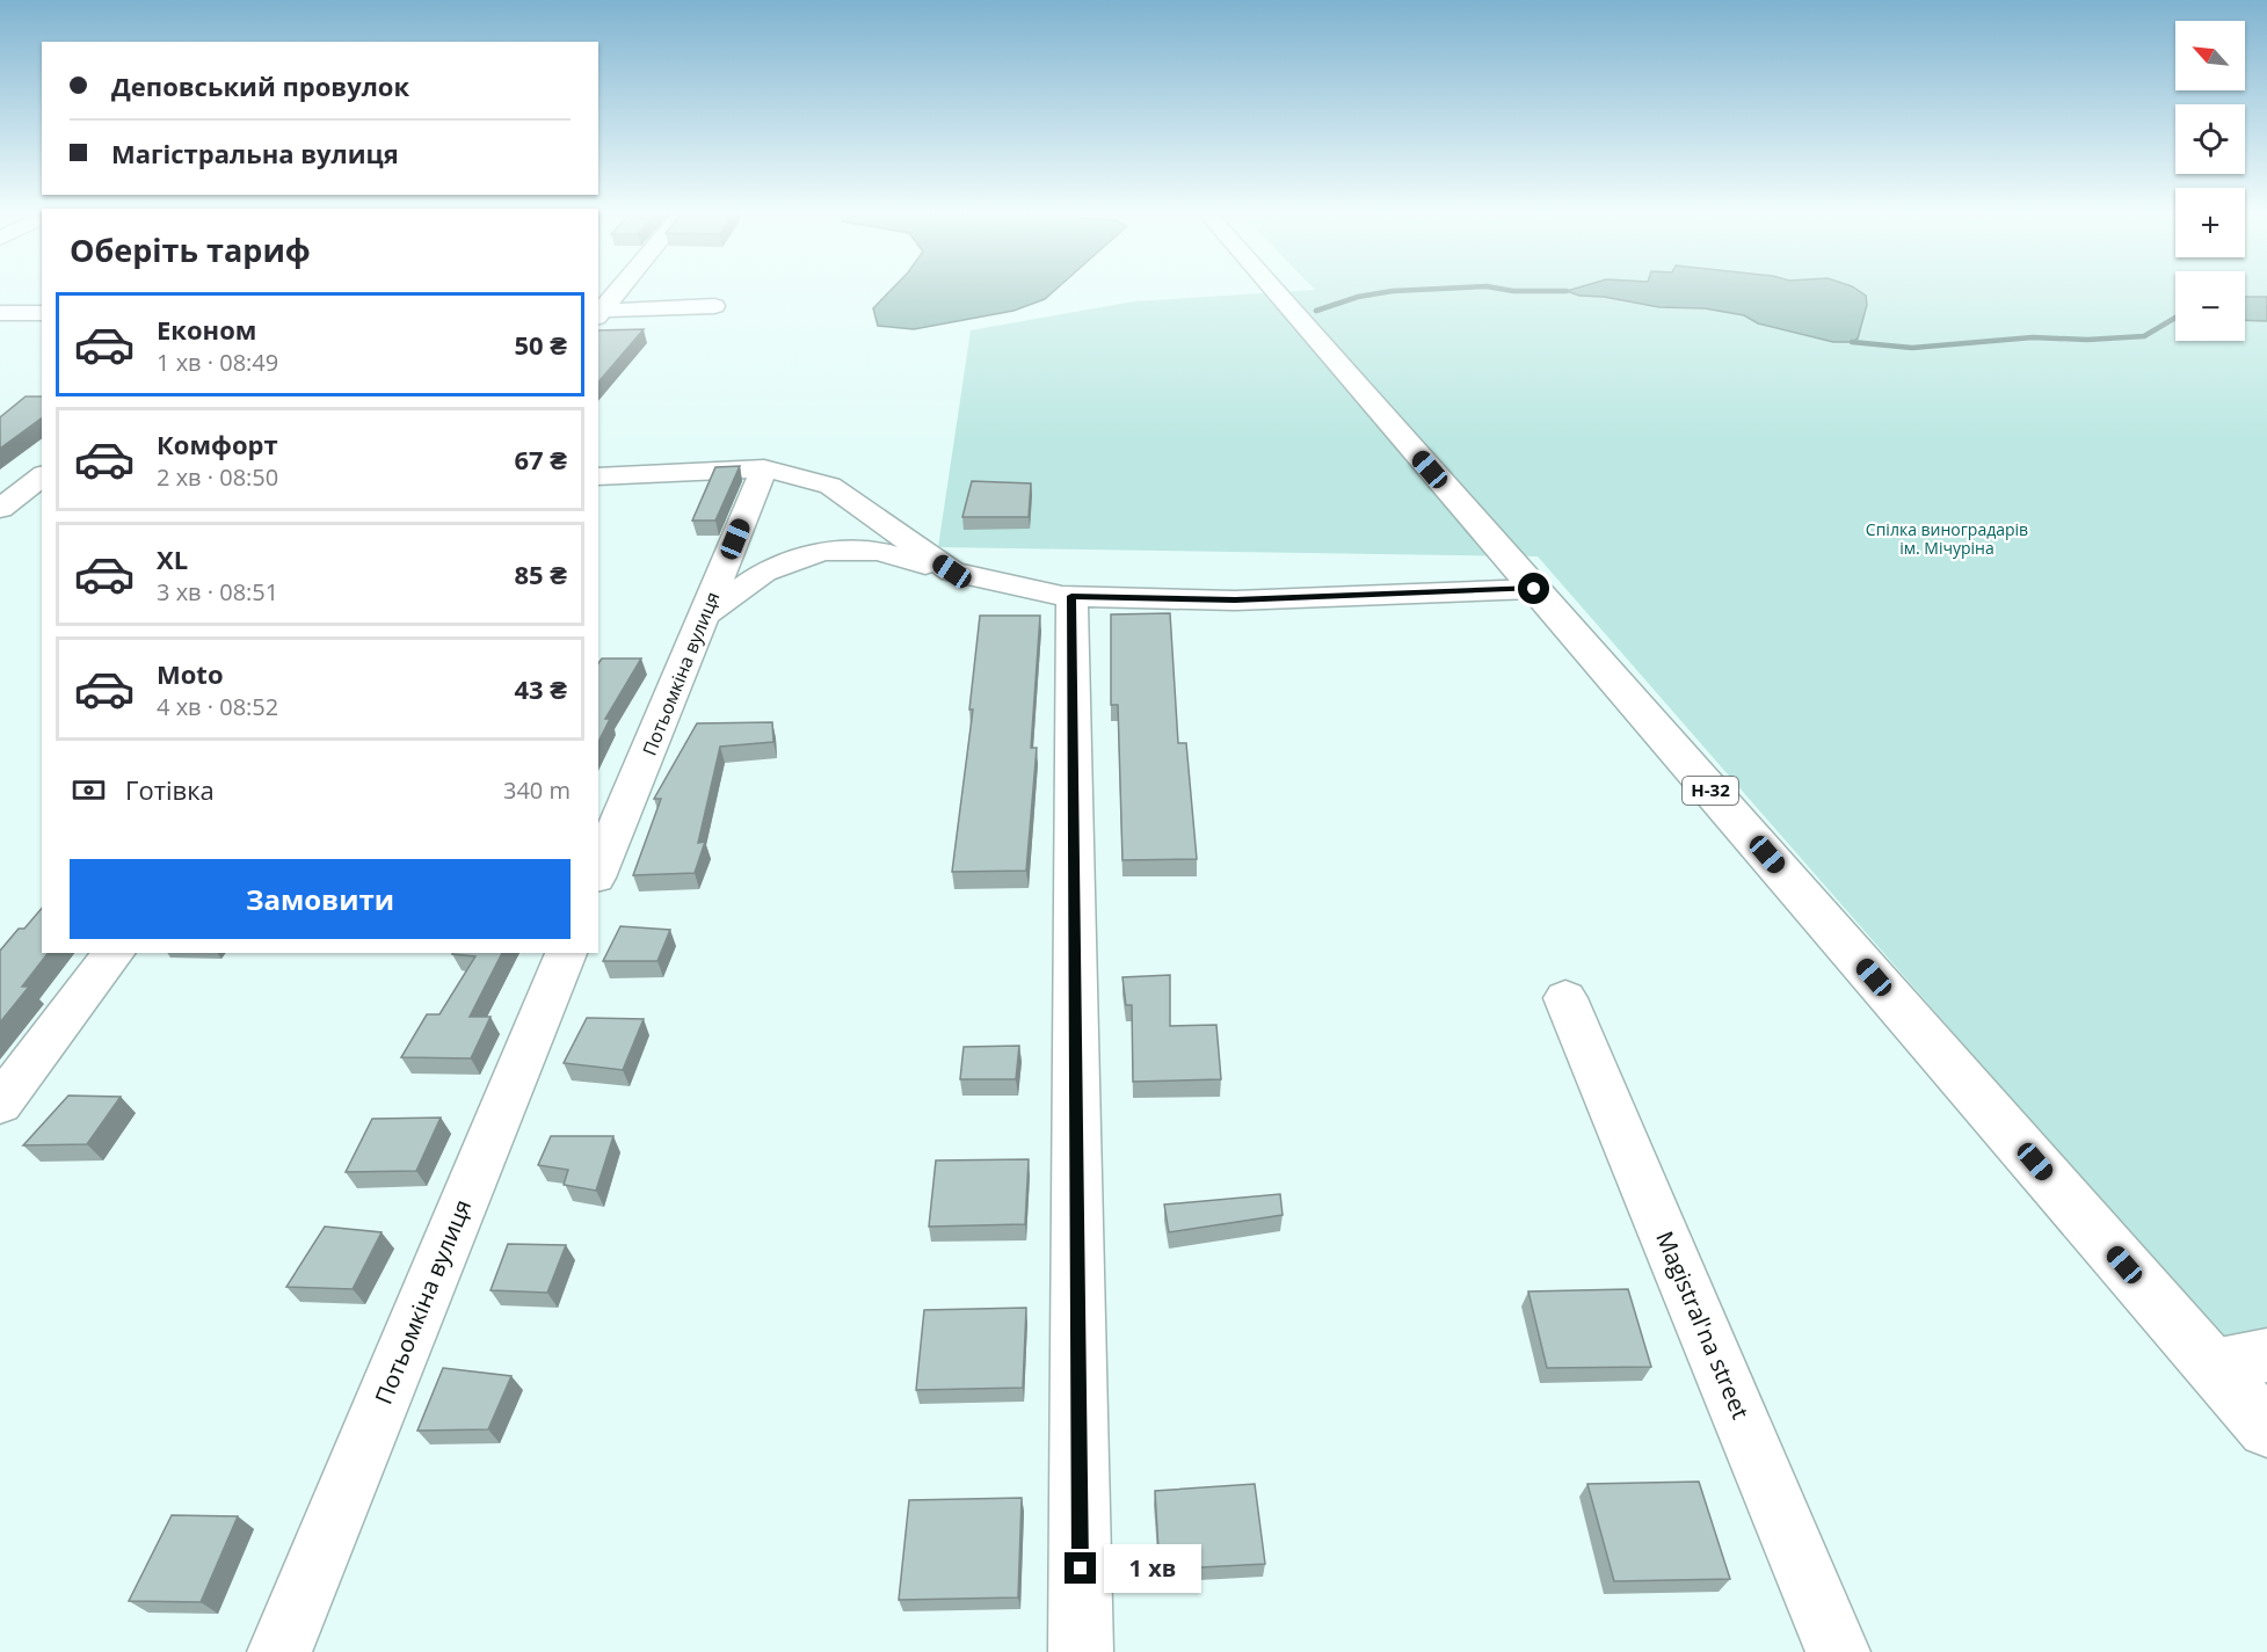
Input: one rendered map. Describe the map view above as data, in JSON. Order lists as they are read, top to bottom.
{
  "streets": {
    "street": ["Потьомкіна вулиця", "Н-32", "Magistral'na street"]
  },
  "parks": ["Спілка виноградарів ім. Мічуріна"],
  "north": "top left",
  "page": {
    "map_buttons": ["+", "−"],
    "banner": ["Деповський провулок", "Магістральна вулиця"],
    "heading": "Оберіть тариф",
    "list": [
      {
        "name": "Економ",
        "note": "1 хв · 08:49",
        "value": "50 ₴"
      },
      {
        "name": "Комфорт",
        "note": "2 хв · 08:50",
        "value": "67 ₴"
      },
      {
        "name": "XL",
        "note": "3 хв · 08:51",
        "value": "85 ₴"
      },
      {
        "name": "Moto",
        "note": "4 хв · 08:52",
        "value": "43 ₴"
      }
    ],
    "pay": ["Готівка", "340 m"],
    "buttons": "Замовити",
    "bubble": "1 хв"
  }
}
